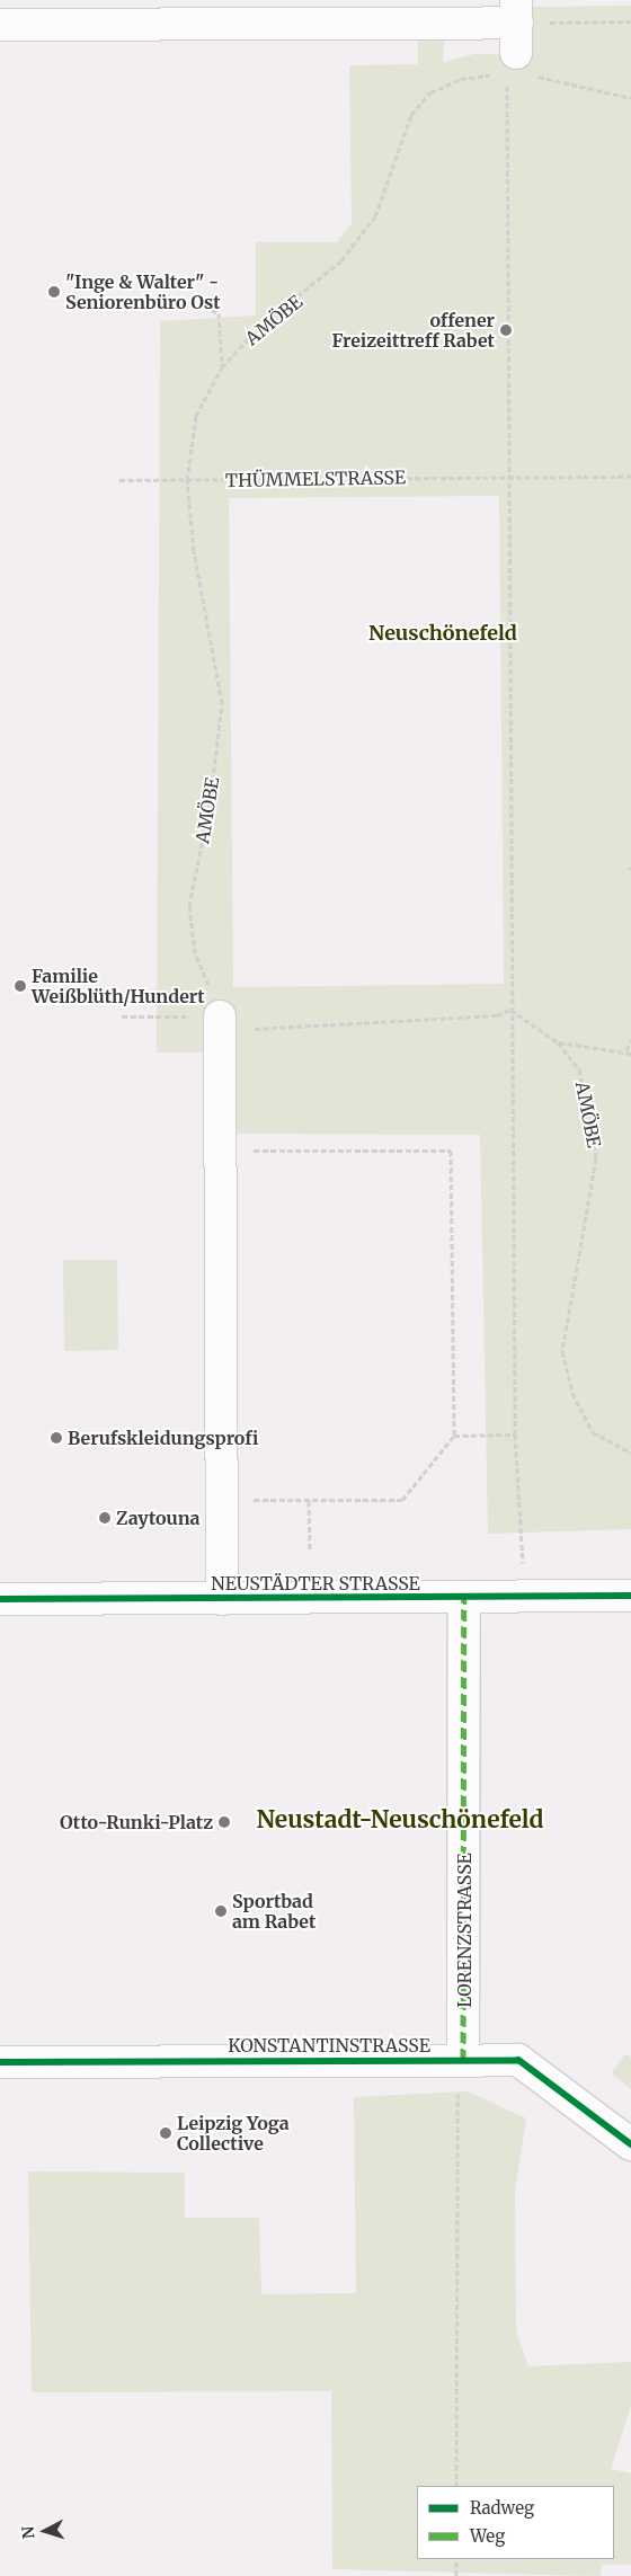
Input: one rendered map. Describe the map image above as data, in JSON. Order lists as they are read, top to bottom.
{
  "streets": {
    "street": ["NEUSTÄDTER STRASSE", "LORENZSTRASSE", "KONSTANTINSTRASSE"],
    "path": ["AMÖBE", "THÜMMELSTRASSE"]
  },
  "crossings": [
    ["AMÖBE", "THÜMMELSTRASSE"],
    ["NEUSTÄDTER STRASSE", "LORENZSTRASSE"],
    ["LORENZSTRASSE", "KONSTANTINSTRASSE"]
  ],
  "districts": ["Neuschönefeld", "Neustadt-Neuschönefeld"],
  "places": [
    "\"Inge & Walter\" - Seniorenbüro Ost",
    "offener Freizeittreff Rabet",
    "Familie Weißblüth/Hundert",
    "Berufskleidungsprofi",
    "Zaytouna",
    "Otto-Runki-Platz",
    "Sportbad am Rabet",
    "Leipzig Yoga Collective"
  ],
  "legend": ["Radweg", "Weg"],
  "north": "left"
}
